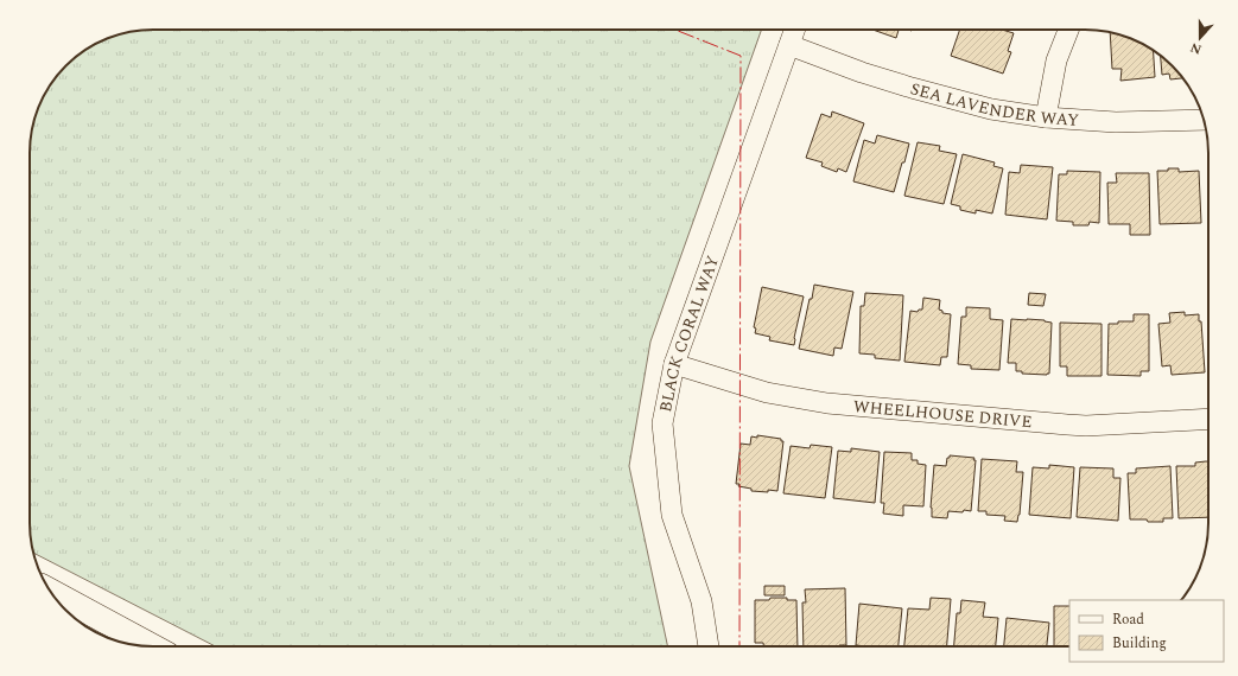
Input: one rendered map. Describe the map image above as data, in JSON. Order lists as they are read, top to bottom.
{
  "streets": {
    "street": ["SEA LAVENDER WAY", "BLACK CORAL WAY", "WHEELHOUSE DRIVE"]
  },
  "crossings": [
    ["SEA LAVENDER WAY", "BLACK CORAL WAY"],
    ["BLACK CORAL WAY", "WHEELHOUSE DRIVE"]
  ],
  "legend": ["Road", "Building"],
  "north": "bottom"
}
